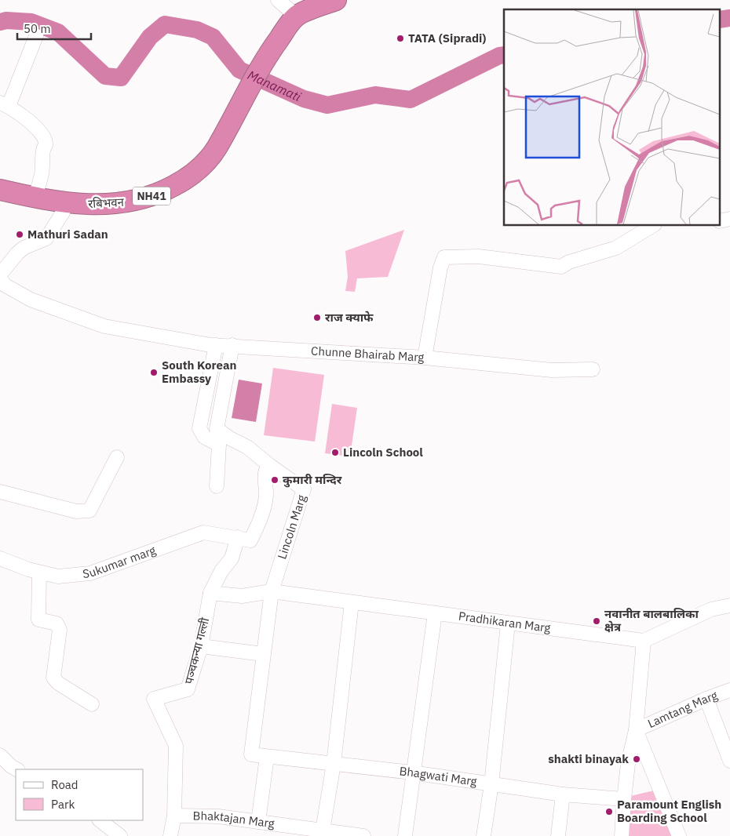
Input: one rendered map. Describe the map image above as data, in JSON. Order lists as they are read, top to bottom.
{
  "streets": {
    "highway": ["NH41", "रबिभवन"],
    "street": [
      "Chunne Bhairab Marg",
      "Lincoln Marg",
      "Sukumar marg",
      "Pradhikaran Marg",
      "पञ्चकन्या गल्ली",
      "Lamtang Marg",
      "Bhagwati Marg",
      "Bhaktajan Marg"
    ]
  },
  "crossings": [
    ["Chunne Bhairab Marg", "Lincoln Marg"],
    ["Lincoln Marg", "Sukumar marg"],
    ["Lincoln Marg", "Pradhikaran Marg"],
    ["Lincoln Marg", "Bhagwati Marg"],
    ["Sukumar marg", "पञ्चकन्या गल्ली"],
    ["Pradhikaran Marg", "पञ्चकन्या गल्ली"],
    ["पञ्चकन्या गल्ली", "Bhaktajan Marg"]
  ],
  "water": ["Manamati"],
  "places": [
    "TATA (Sipradi)",
    "Mathuri Sadan",
    "राज क्याफे",
    "South Korean Embassy",
    "Lincoln School",
    "कुमारी मन्दिर",
    "नवानीत बालबालिका क्षेत्र",
    "shakti binayak",
    "Paramount English Boarding School"
  ],
  "legend": ["Road", "Park"],
  "scale_bar": "50 m"
}
